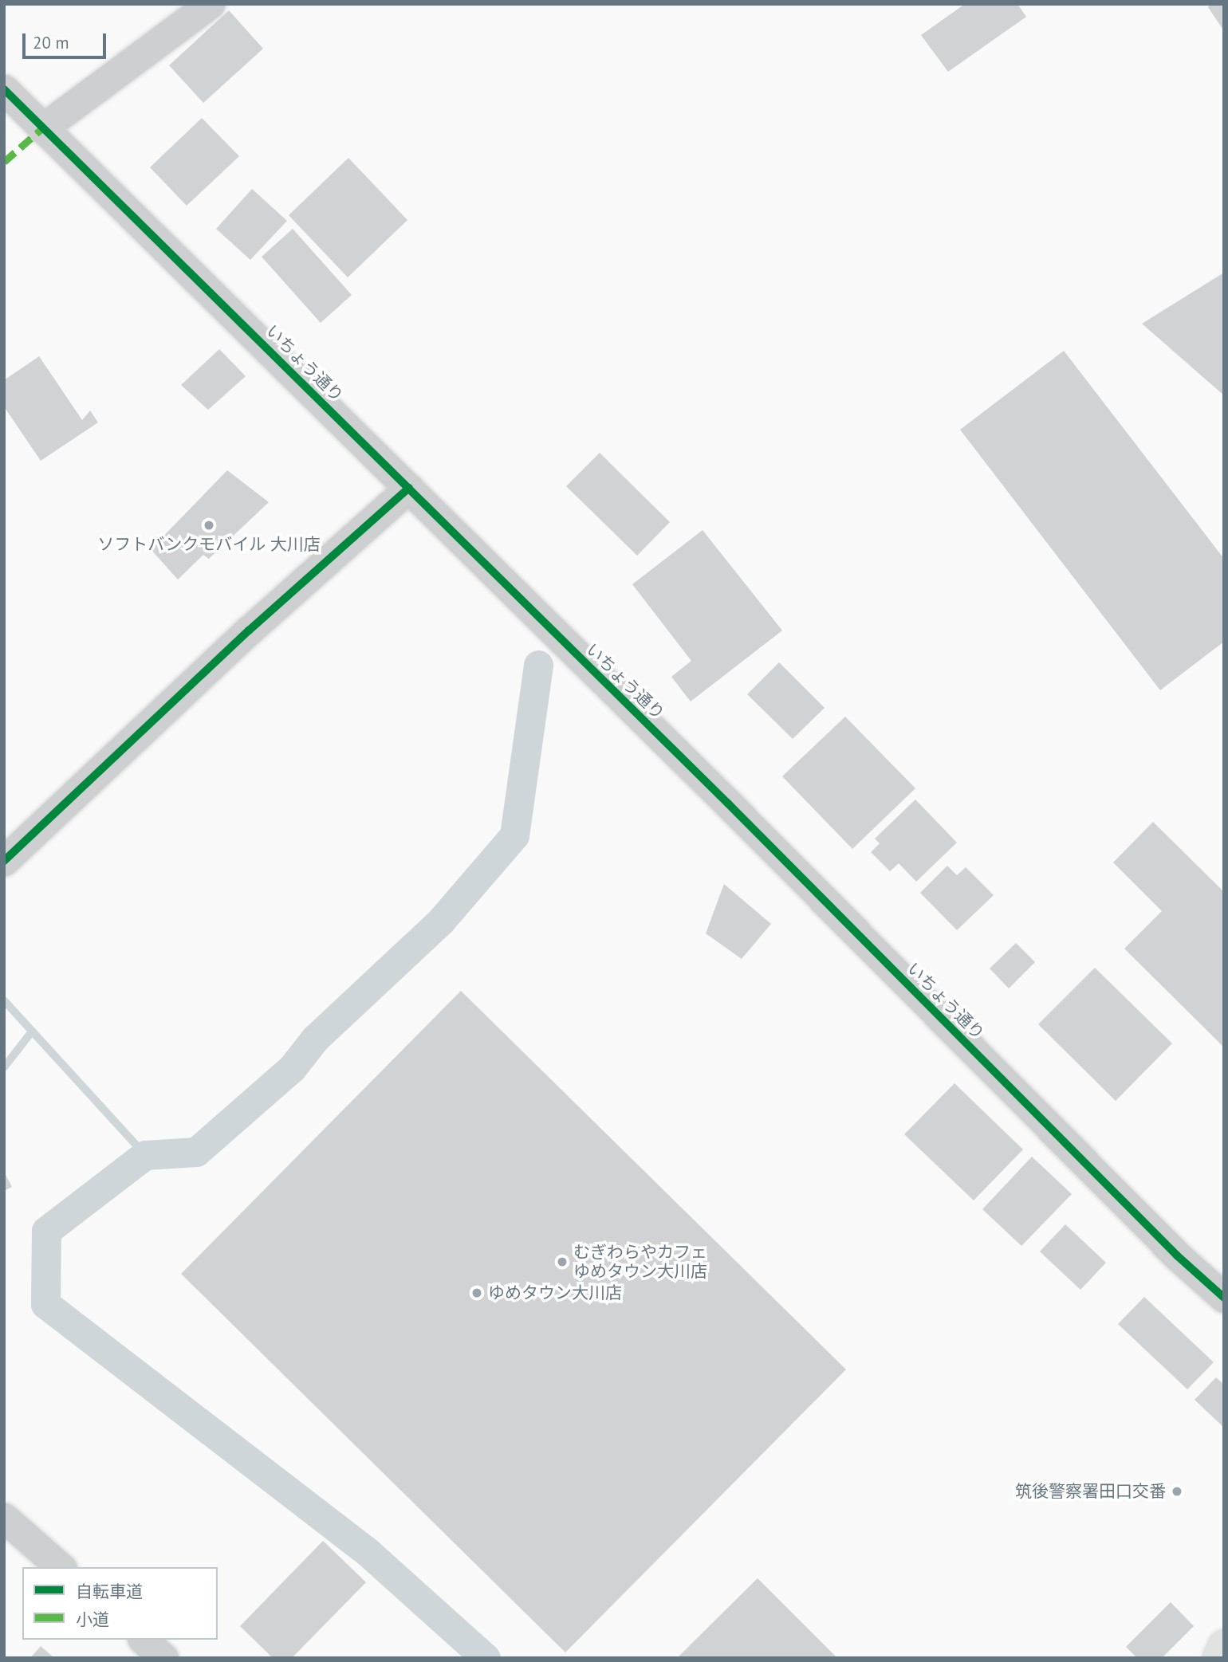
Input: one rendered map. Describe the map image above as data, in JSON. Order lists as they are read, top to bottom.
{
  "streets": {
    "street": ["いちょう通り"]
  },
  "places": [
    "ソフトバンクモバイル 大川店",
    "むぎわらやカフェ ゆめタウン大川店",
    "ゆめタウン大川店",
    "筑後警察署田口交番"
  ],
  "legend": ["自転車道", "小道"],
  "scale_bar": "20 m"
}
